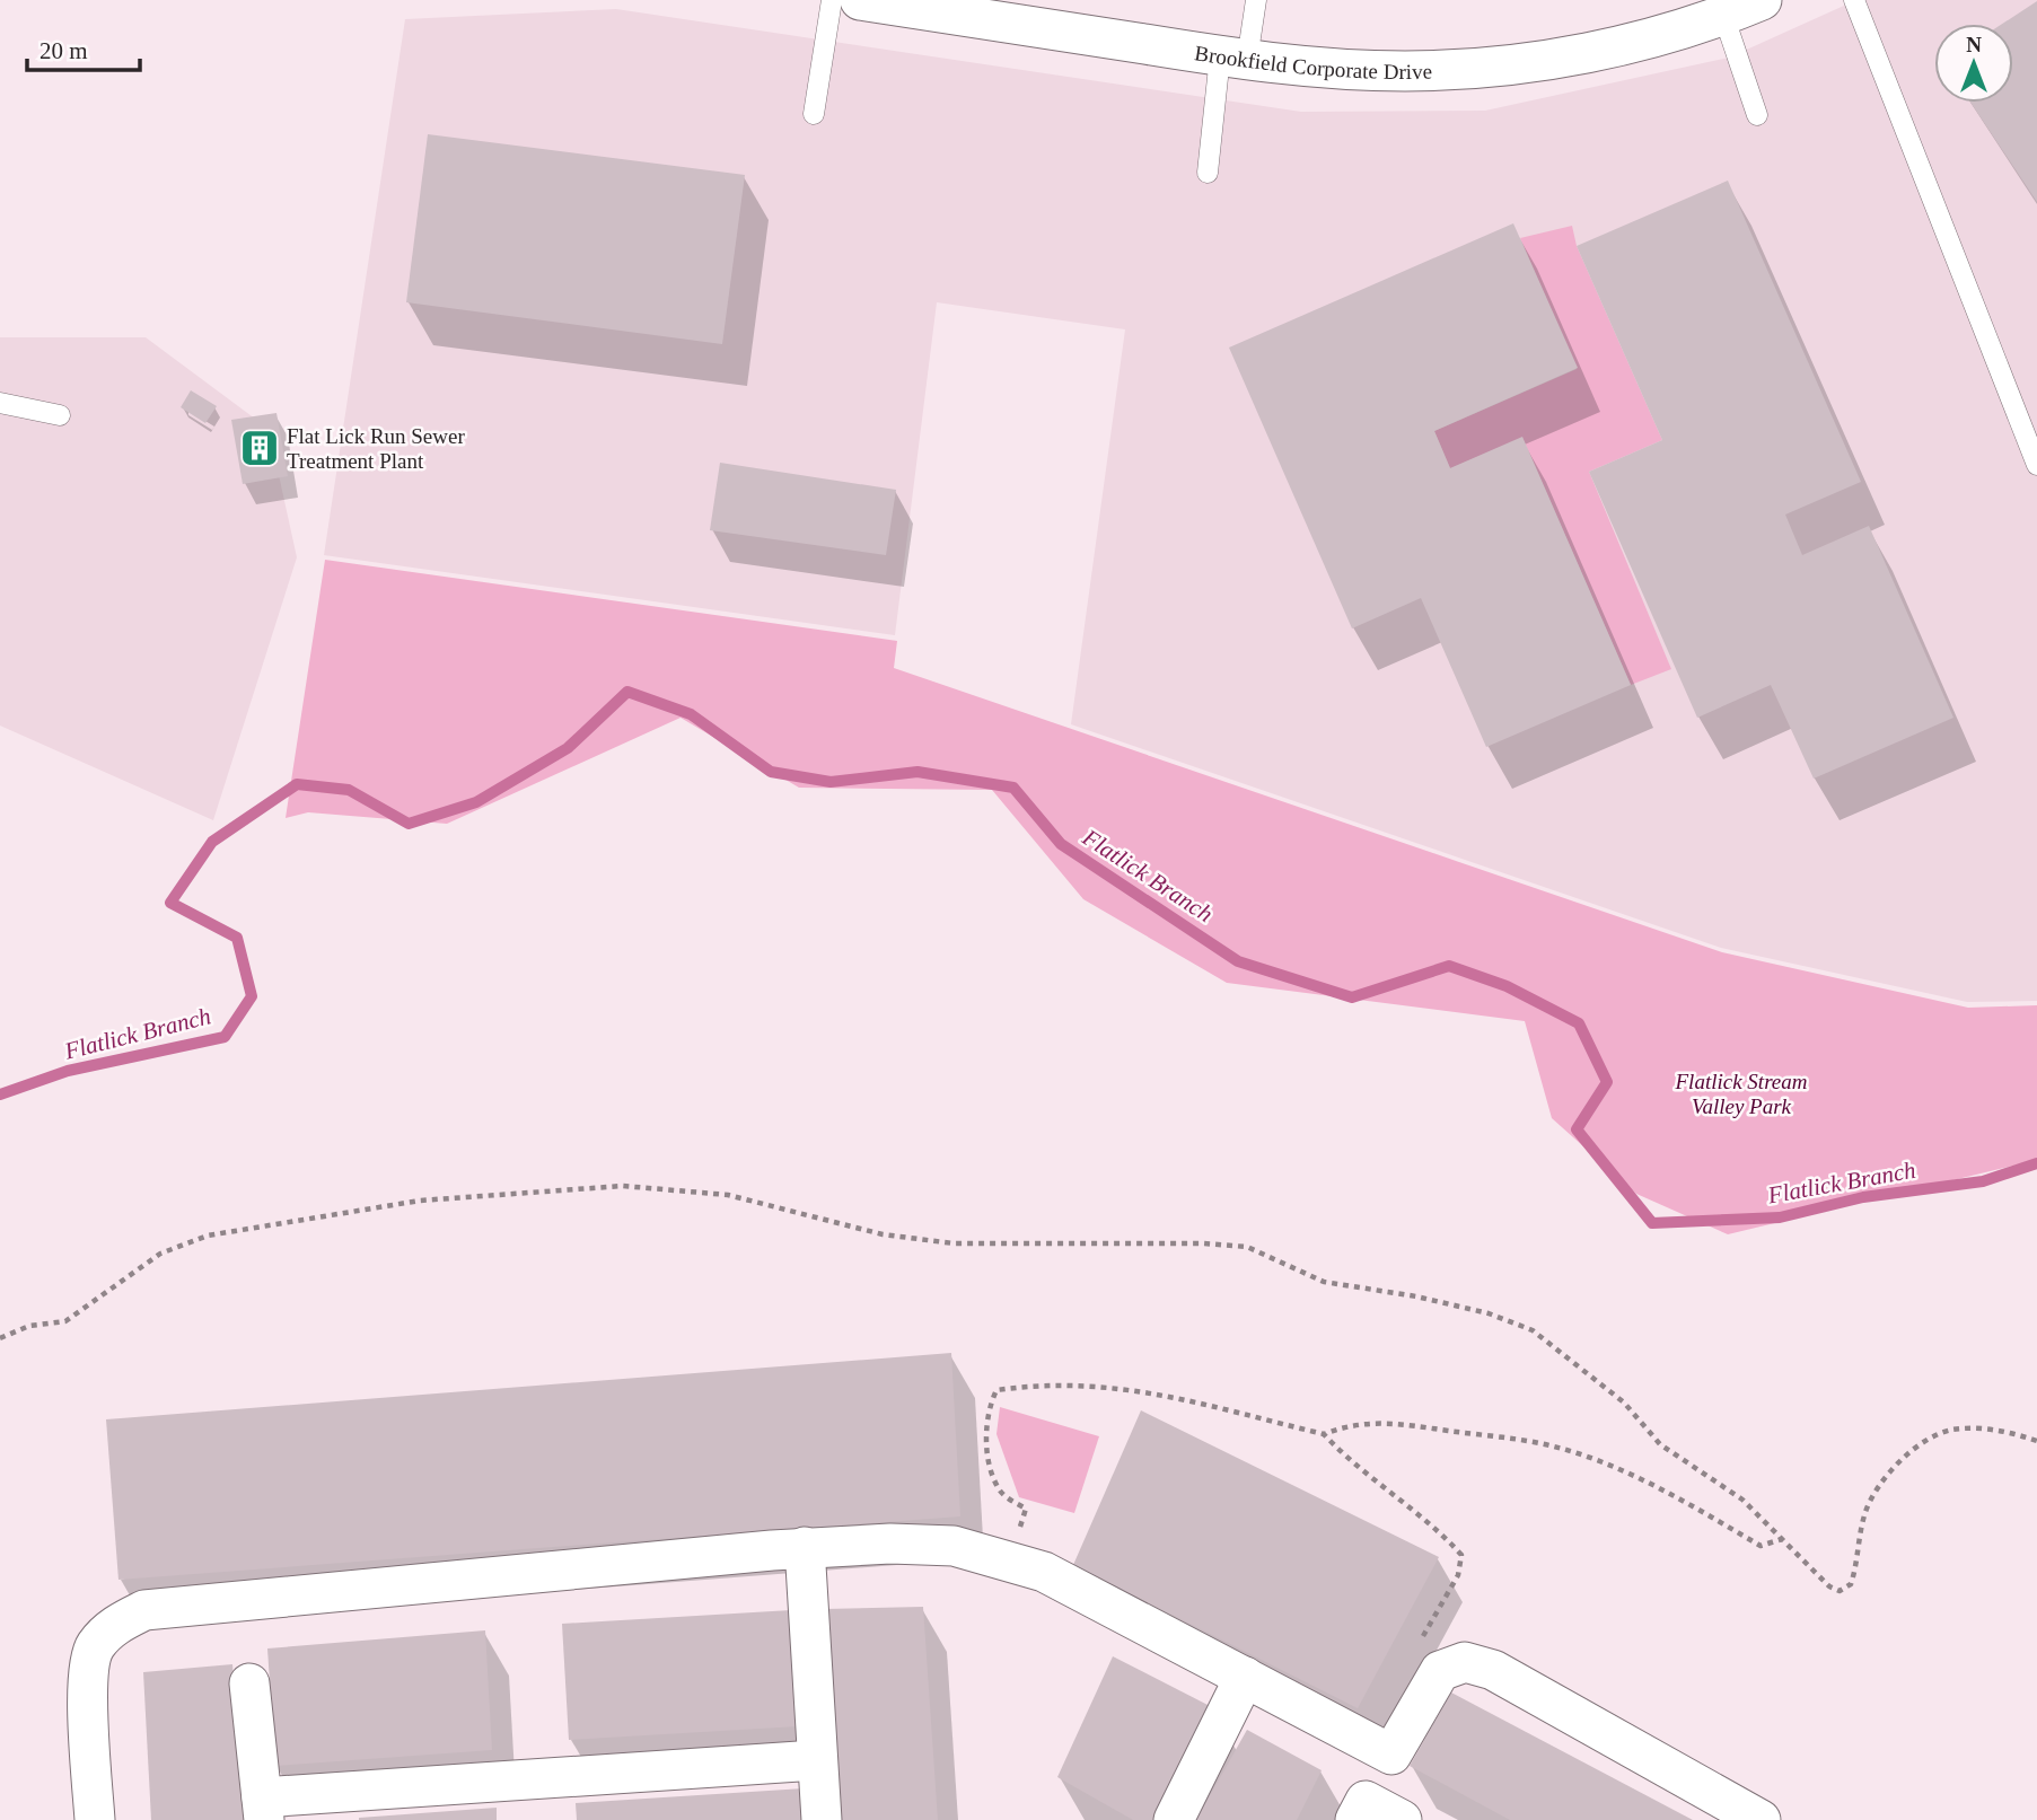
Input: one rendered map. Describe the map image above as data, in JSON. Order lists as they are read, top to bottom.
{
  "streets": {
    "street": ["Brookfield Corporate Drive"]
  },
  "water": ["Flatlick Branch"],
  "parks": ["Flatlick Stream Valley Park"],
  "places": {
    "building": ["Flat Lick Run Sewer Treatment Plant"]
  },
  "scale_bar": "20 m",
  "north": "top"
}
